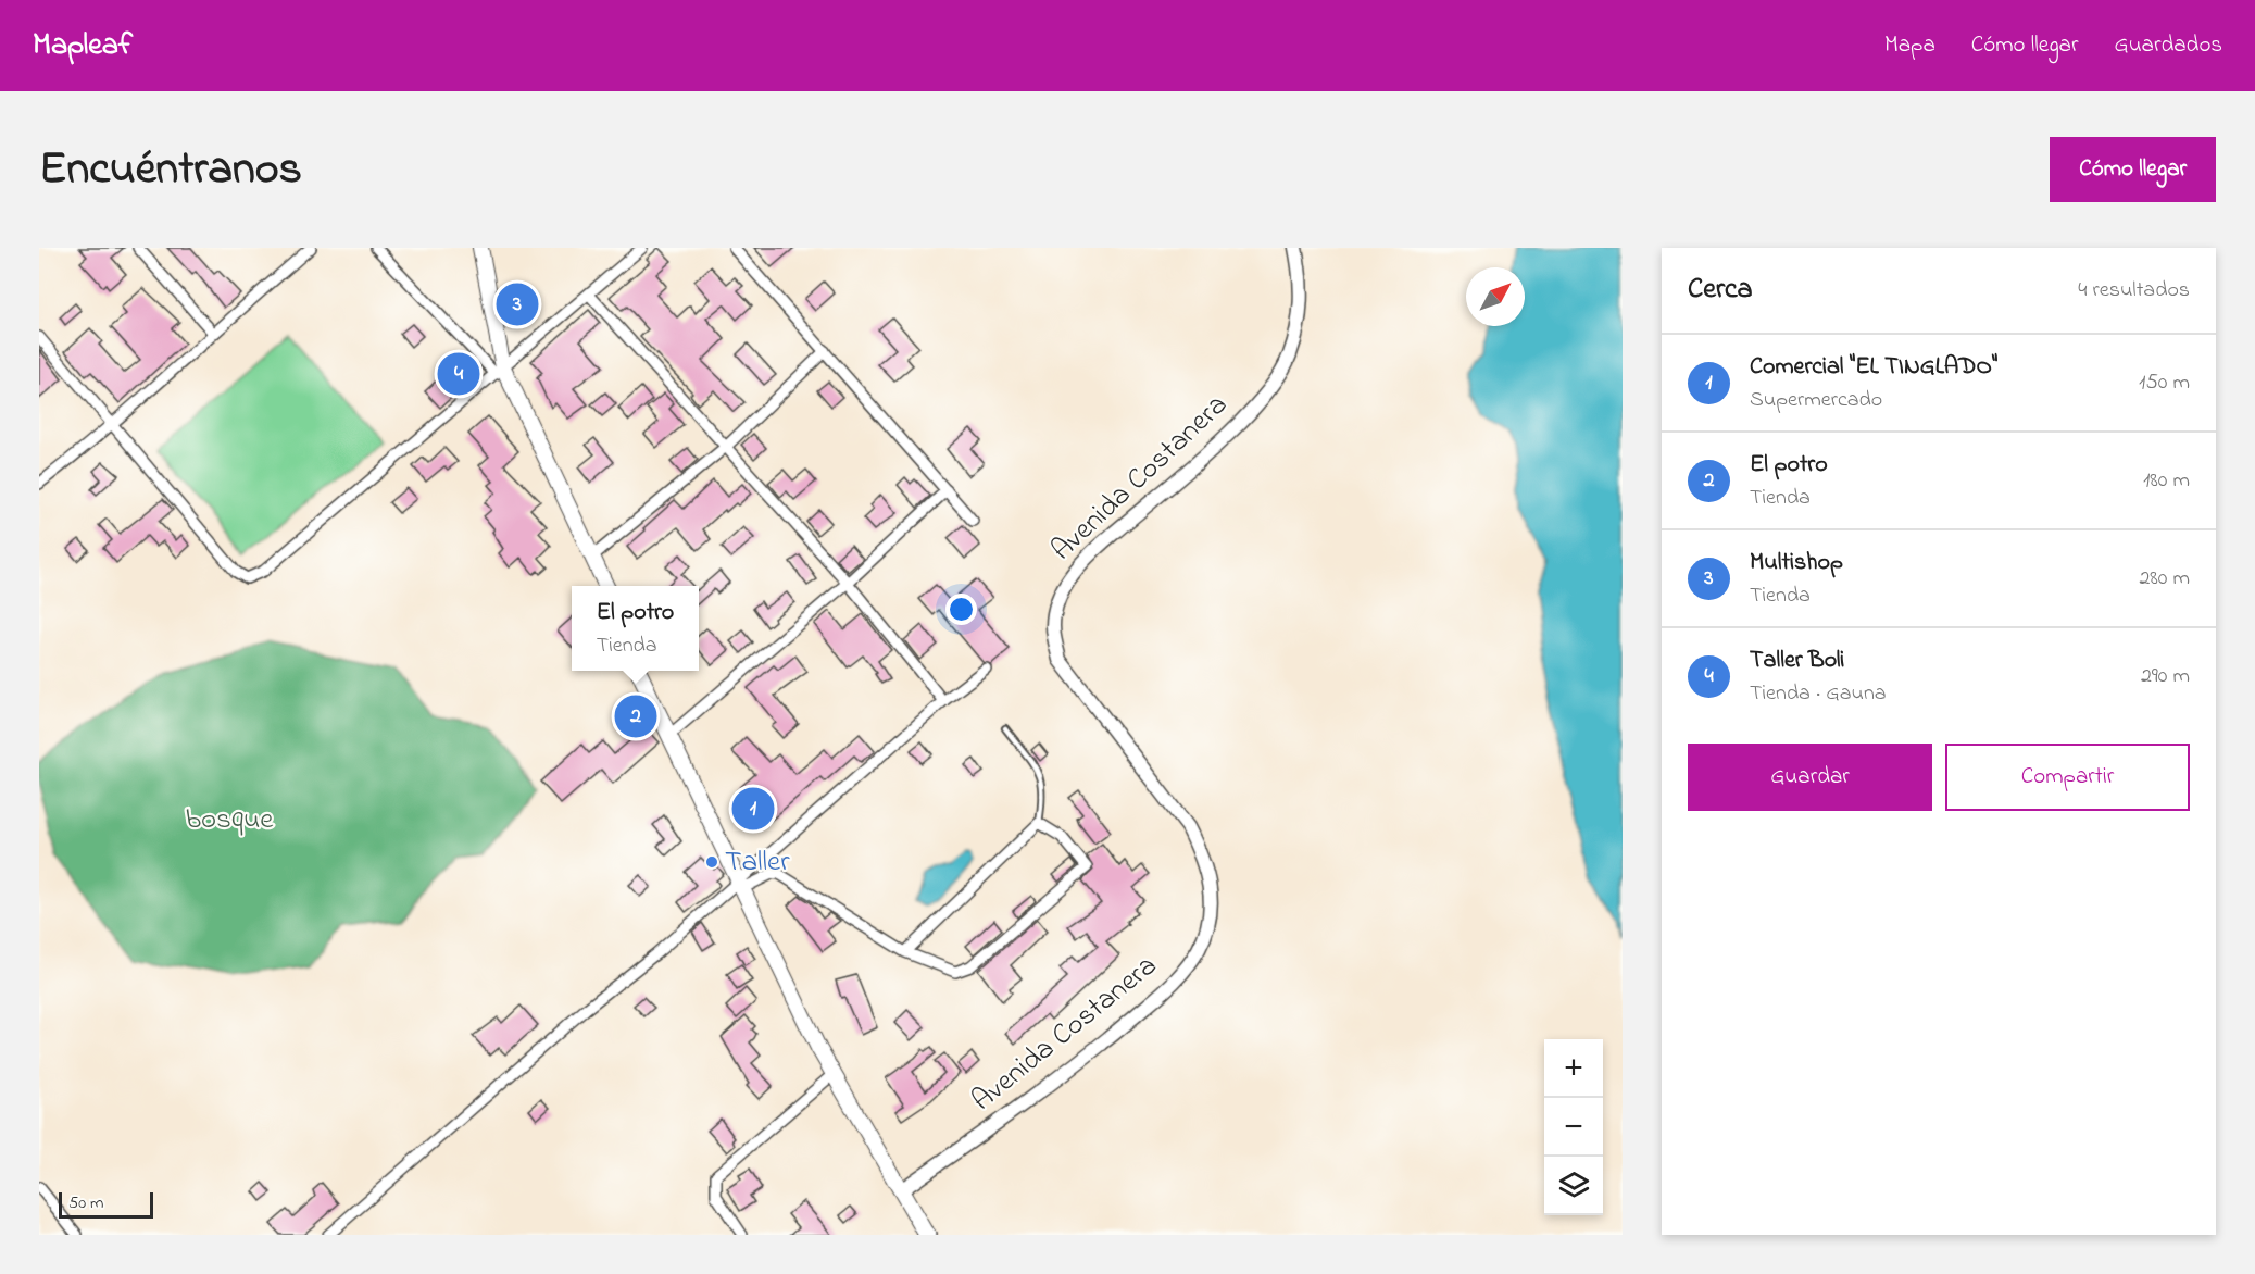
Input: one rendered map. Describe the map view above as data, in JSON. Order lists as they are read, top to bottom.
{
  "streets": {
    "street": ["Avenida Costanera"]
  },
  "parks": ["bosque"],
  "places": ["Taller"],
  "scale_bar": "50 m",
  "north": "top right",
  "page": {
    "header": "Mapleaf",
    "nav": ["Mapa", "Cómo llegar", "Guardados"],
    "title": "Encuéntranos",
    "buttons": [
      "Cómo llegar",
      ["Guardar", "Compartir"]
    ],
    "heading": ["Cerca", "4 resultados"],
    "pins": [
      "3",
      "4",
      "2",
      "1"
    ],
    "list": [
      {
        "mark": "1",
        "name": "Comercial \"EL TINGLADO\"",
        "note": "Supermercado",
        "value": "150 m"
      },
      {
        "mark": "2",
        "name": "El potro",
        "note": "Tienda",
        "value": "180 m"
      },
      {
        "mark": "3",
        "name": "Multishop",
        "note": "Tienda",
        "value": "280 m"
      },
      {
        "mark": "4",
        "name": "Taller Boli",
        "note": "Tienda · Gauna",
        "value": "290 m"
      }
    ],
    "popup": ["El potro", "Tienda"],
    "map_buttons": ["+", "−"],
    "scale": "50 m"
  }
}
